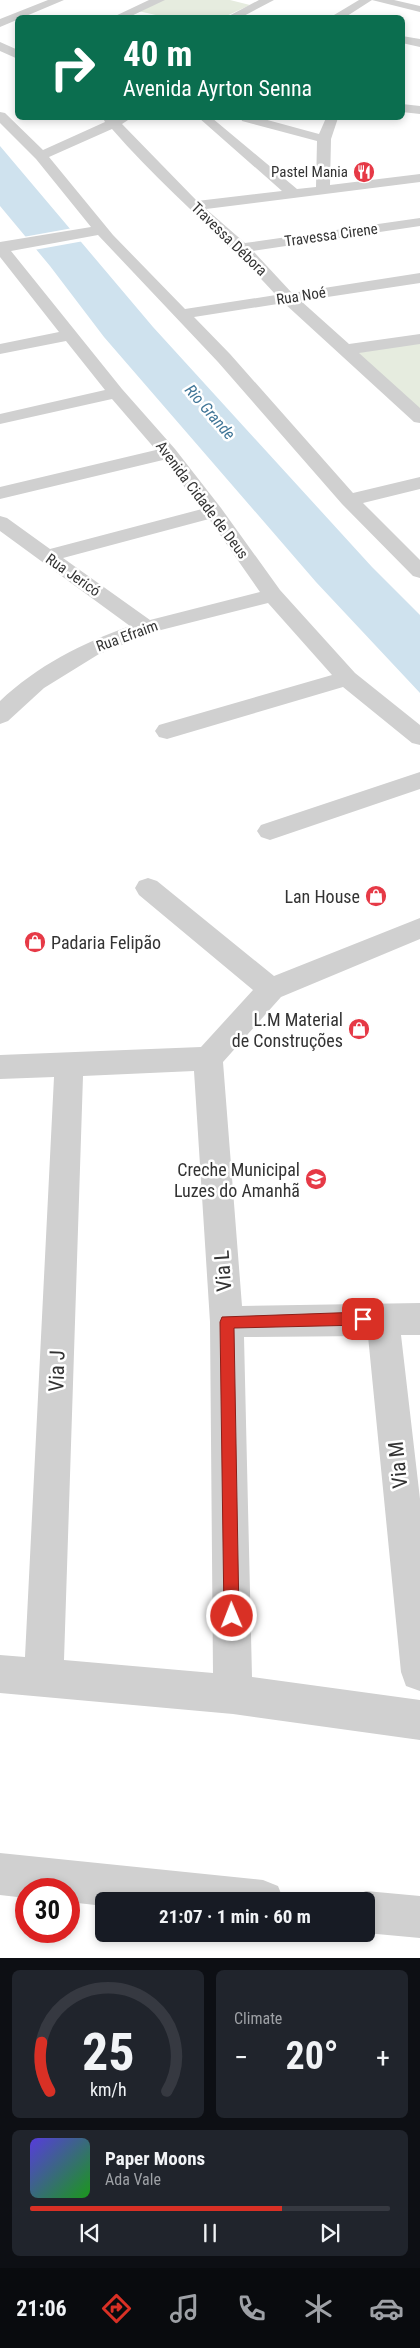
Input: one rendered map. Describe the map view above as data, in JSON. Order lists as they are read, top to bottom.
{
  "streets": {
    "street": [
      "Travessa Cirene",
      "Travessa Débora",
      "Rua Noé",
      "Avenida Cidade de Deus",
      "Rua Jericó",
      "Rua Efraim",
      "Via L",
      "Via J",
      "Via M"
    ]
  },
  "crossings": [
    ["Travessa Cirene", "Travessa Débora"],
    ["Travessa Débora", "Rua Noé"],
    ["Avenida Cidade de Deus", "Rua Efraim"],
    ["Rua Jericó", "Rua Efraim"]
  ],
  "water": ["Rio Grande"],
  "places": {
    "restaurant": ["Pastel Mania"],
    "shop": ["Lan House", "Padaria Felipão", "L.M Material de Construções"],
    "school or university": ["Creche Municipal Luzes do Amanhã"]
  },
  "page": {
    "turn": ["40 m", "Avenida Ayrton Senna"],
    "limit": "30",
    "trip": "21:07 · 1 min · 60 m",
    "tile": "Climate",
    "heat": ["−", "20°", "+"],
    "song": ["Paper Moons", "Ada Vale"],
    "tabs": "21:06",
    "gauge": ["25", "km/h"]
  }
}
